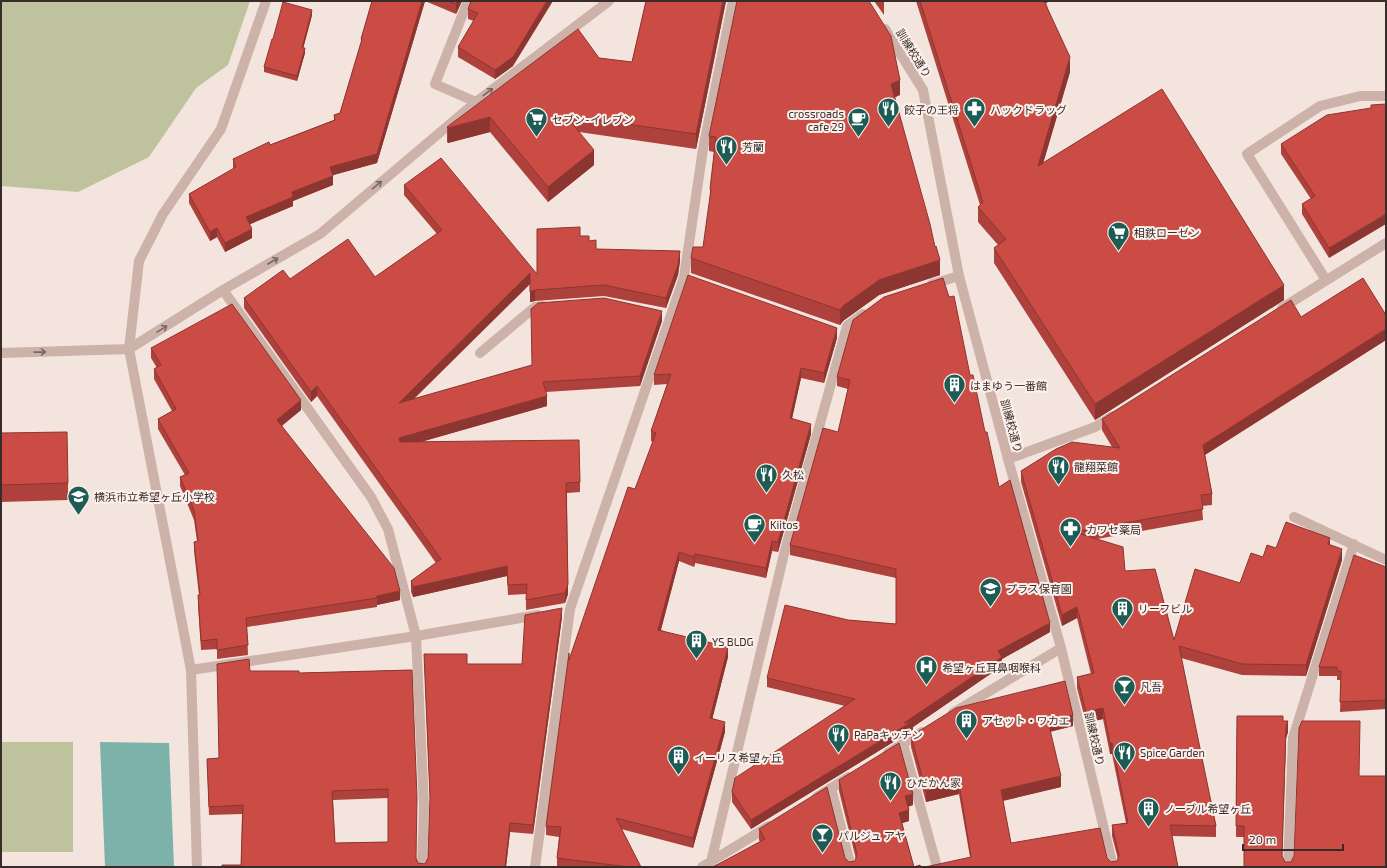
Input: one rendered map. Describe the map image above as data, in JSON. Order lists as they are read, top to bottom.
{
  "streets": {
    "street": ["訓練校通り"]
  },
  "places": {
    "restaurant": [
      "餃子の王将",
      "芳蘭",
      "龍翔菜館",
      "久松",
      "PaPaキッチン",
      "Spice Garden",
      "ひだかん家"
    ],
    "pharmacy": ["ハックドラッグ", "カワセ薬局"],
    "supermarket": ["セブン-イレブン", "相鉄ローゼン"],
    "cafe": ["crossroads cafe 29", "Kiitos"],
    "building": [
      "はまゆう一番館",
      "リーフビル",
      "YS BLDG",
      "アセット・ワカエ",
      "イーリス希望ヶ丘",
      "ノーブル希望ヶ丘"
    ],
    "school or university": ["横浜市立希望ヶ丘小学校", "プラス保育園"],
    "hospital": ["希望ヶ丘耳鼻咽喉科"],
    "bar": ["凡吾", "パルジュ アヤ"]
  },
  "scale_bar": "20 m"
}
